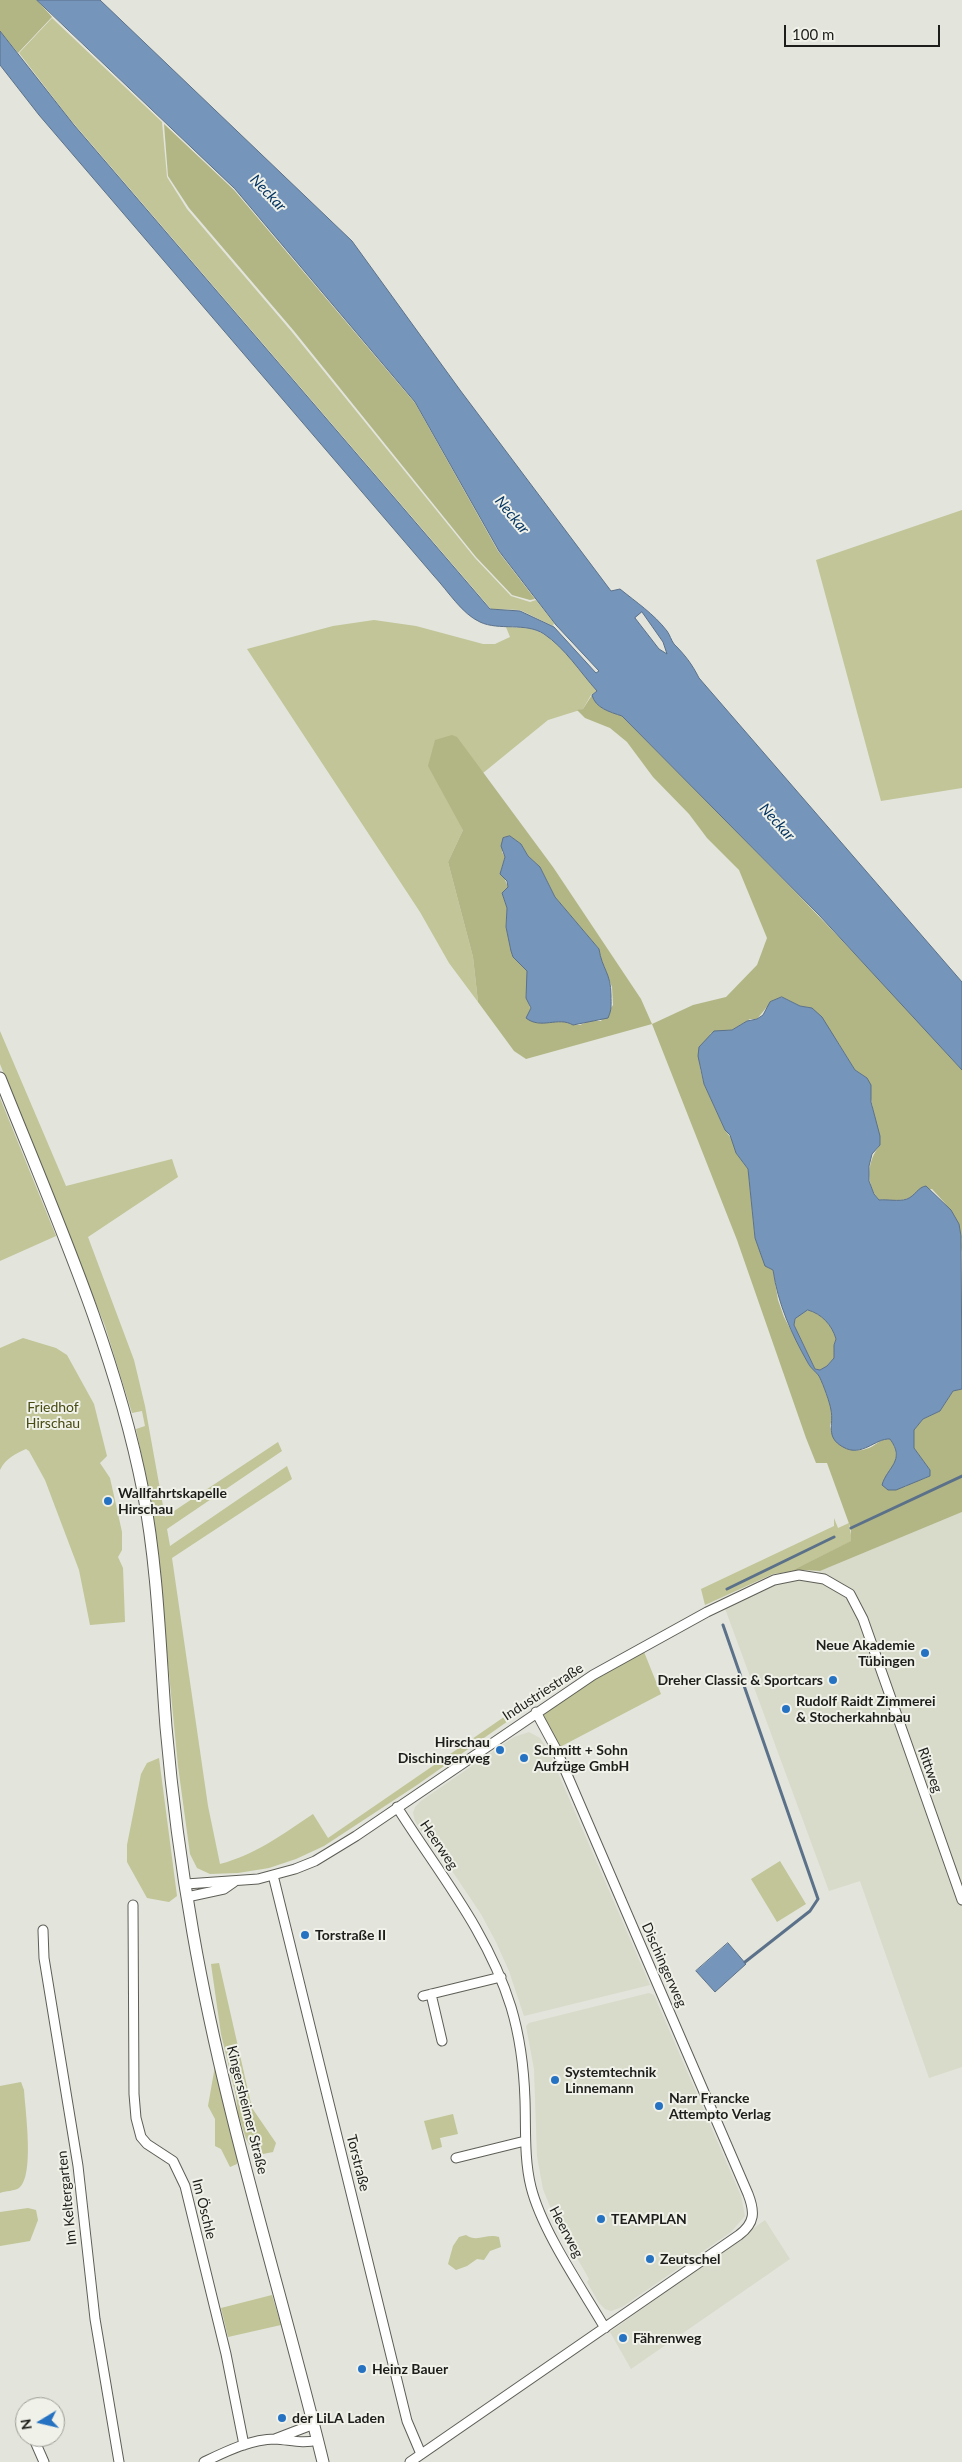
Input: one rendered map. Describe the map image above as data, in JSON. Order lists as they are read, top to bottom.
{
  "streets": {
    "main road": ["Kingersheimer Straße"],
    "street": [
      "Industriestraße",
      "Rittweg",
      "Heerweg",
      "Dischingerweg",
      "Torstraße",
      "Im Keltergarten",
      "Im Öschle"
    ]
  },
  "crossings": [
    ["Industriestraße", "Rittweg"],
    ["Industriestraße", "Heerweg"],
    ["Industriestraße", "Dischingerweg"],
    ["Industriestraße", "Kingersheimer Straße"],
    ["Industriestraße", "Torstraße"],
    ["Heerweg", "Dischingerweg"]
  ],
  "water": ["Neckar"],
  "parks": ["Friedhof Hirschau"],
  "places": [
    "Wallfahrtskapelle Hirschau",
    "Neue Akademie Tübingen",
    "Dreher Classic & Sportcars",
    "Rudolf Raidt Zimmerei & Stocherkahnbau",
    "Hirschau Dischingerweg",
    "Schmitt + Sohn Aufzüge GmbH",
    "Torstraße II",
    "Systemtechnik Linnemann",
    "Narr Francke Attempto Verlag",
    "TEAMPLAN",
    "Zeutschel",
    "Fährenweg",
    "Heinz Bauer",
    "der LiLA Laden"
  ],
  "scale_bar": "100 m",
  "north": "left"
}
